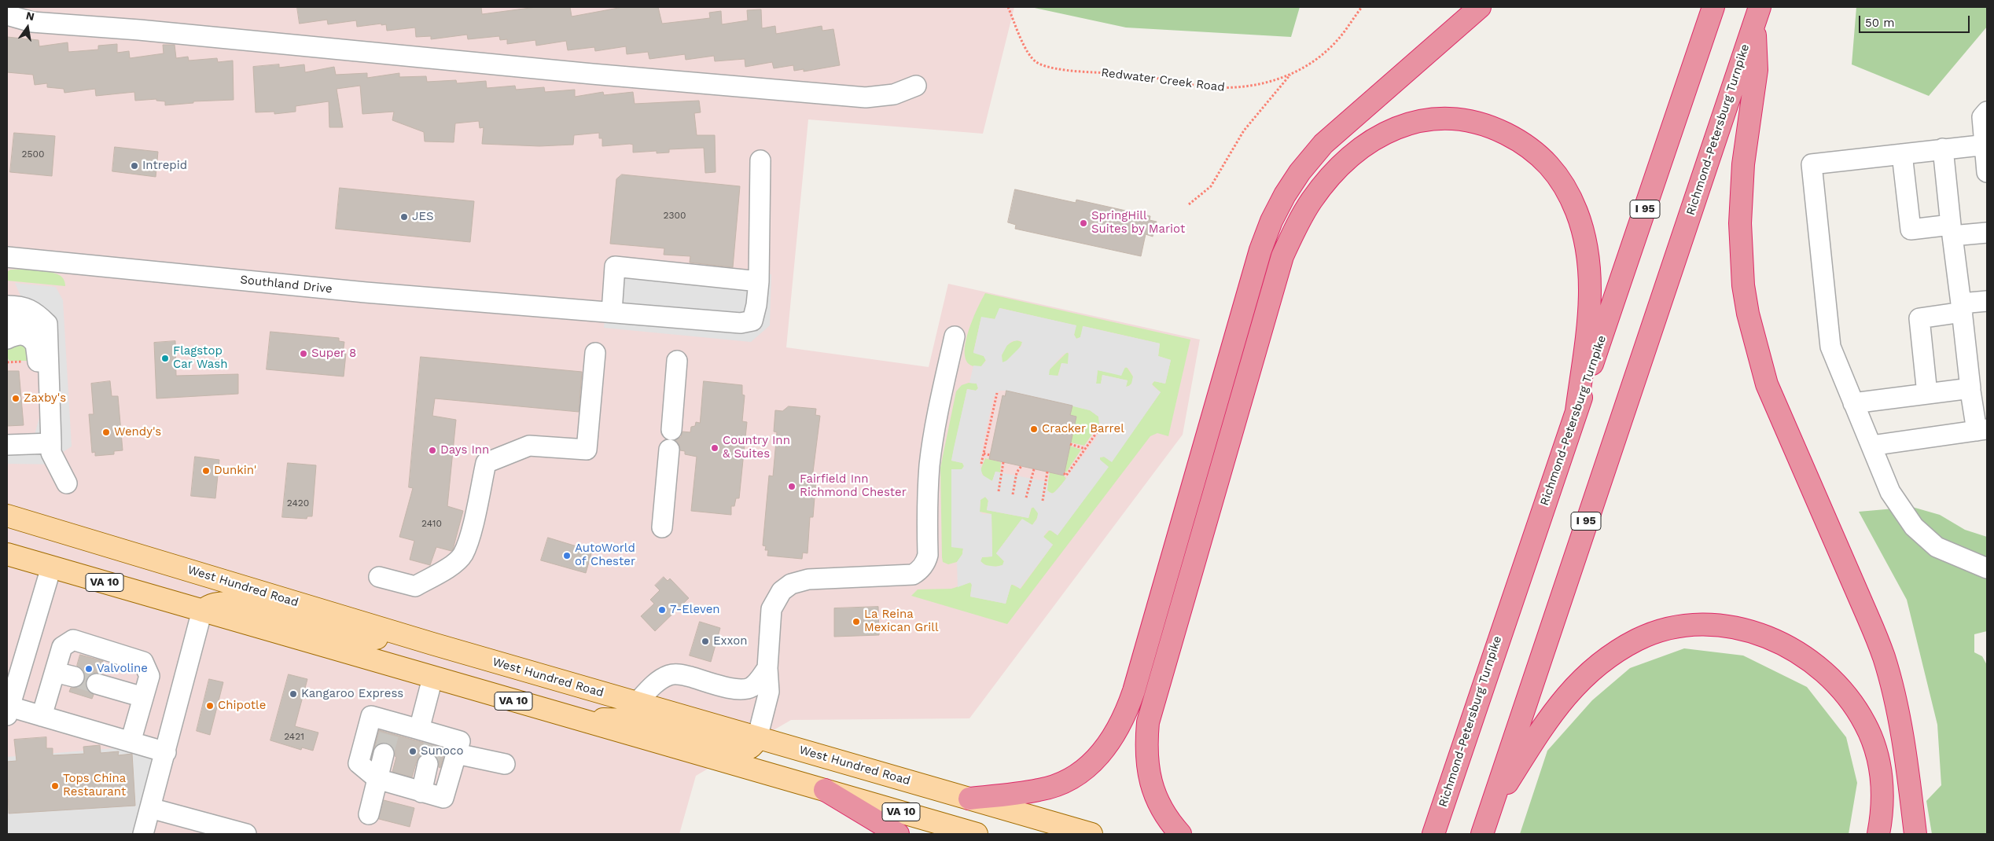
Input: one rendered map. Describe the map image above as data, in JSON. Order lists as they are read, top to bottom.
{
  "streets": {
    "highway": ["Richmond-Petersburg Turnpike", "I 95"],
    "main road": ["VA 10", "West Hundred Road"],
    "street": ["Southland Drive"],
    "path": ["Redwater Creek Road"]
  },
  "places": [
    "Intrepid",
    "JES",
    "SpringHill Suites by Mariot",
    "Super 8",
    "Flagstop Car Wash",
    "Zaxby's",
    "Cracker Barrel",
    "Wendy's",
    "Country Inn & Suites",
    "Days Inn",
    "Dunkin'",
    "Fairfield Inn Richmond Chester",
    "AutoWorld of Chester",
    "7-Eleven",
    "La Reina Mexican Grill",
    "Exxon",
    "Valvoline",
    "Kangaroo Express",
    "Chipotle",
    "Sunoco",
    "Tops China Restaurant"
  ],
  "house_numbers": [
    "2500",
    "2300",
    "2420",
    "2410",
    "2421"
  ],
  "scale_bar": "50 m",
  "north": "top"
}
